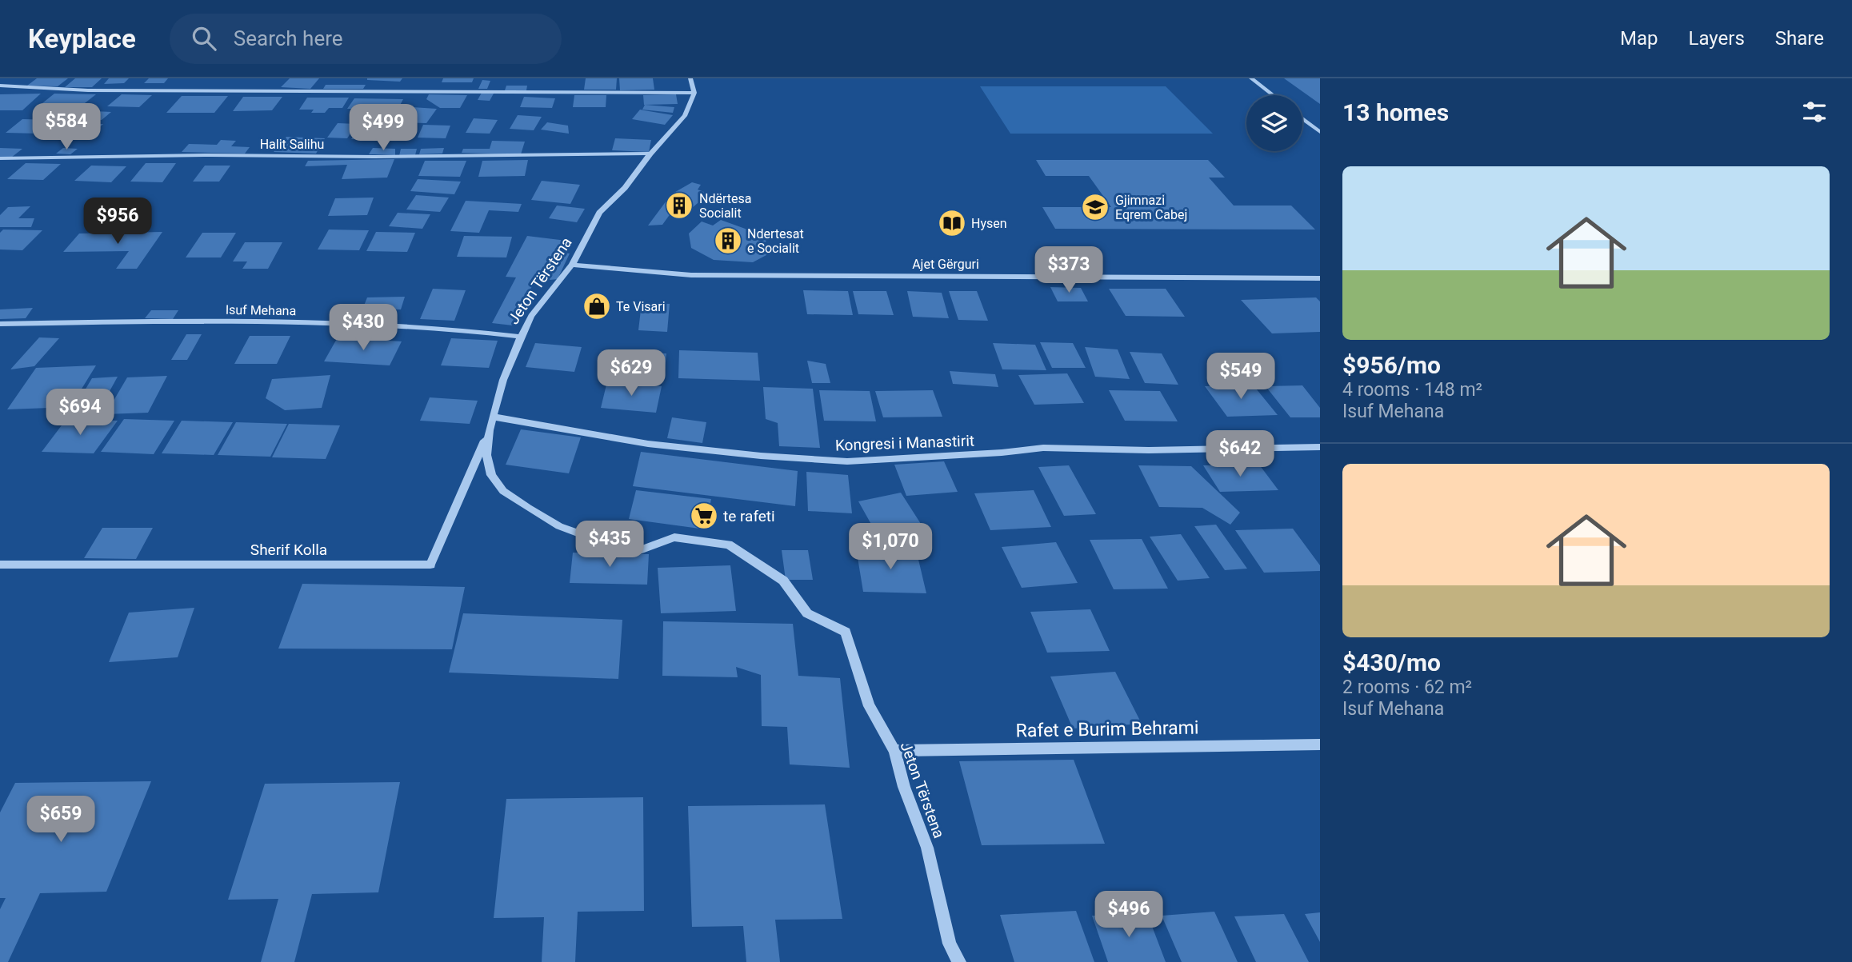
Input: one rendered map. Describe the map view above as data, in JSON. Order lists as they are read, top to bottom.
{
  "streets": {
    "street": [
      "Halit Salihu",
      "Ajet Gërguri",
      "Jeton Tërstena",
      "Isuf Mehana",
      "Kongresi i Manastirit",
      "Sherif Kolla",
      "Rafet e Burim Behrami"
    ]
  },
  "crossings": [
    ["Halit Salihu", "Jeton Tërstena"],
    ["Ajet Gërguri", "Jeton Tërstena"],
    ["Jeton Tërstena", "Isuf Mehana"],
    ["Jeton Tërstena", "Kongresi i Manastirit"],
    ["Jeton Tërstena", "Sherif Kolla"],
    ["Jeton Tërstena", "Rafet e Burim Behrami"]
  ],
  "places": {
    "building": ["Ndërtesa Socialit", "Ndertesat e Socialit"],
    "school or university": ["Gjimnazi Eqrem Cabej"],
    "library": ["Hysen"],
    "shop": ["Te Visari"],
    "supermarket": ["te rafeti"]
  },
  "page": {
    "header": "Keyplace",
    "search": "Search here",
    "nav": ["Map", "Layers", "Share"],
    "heading": "13 homes",
    "price": [
      "$584",
      "$499",
      "$956",
      "$373",
      "$430",
      "$629",
      "$549",
      "$694",
      "$642",
      "$435",
      "$1,070",
      "$659",
      "$496"
    ],
    "list": [
      {
        "name": "$956/mo",
        "note": "4 rooms · 148 m² · Isuf Mehana"
      },
      {
        "name": "$430/mo",
        "note": "2 rooms · 62 m² · Isuf Mehana"
      }
    ]
  }
}
